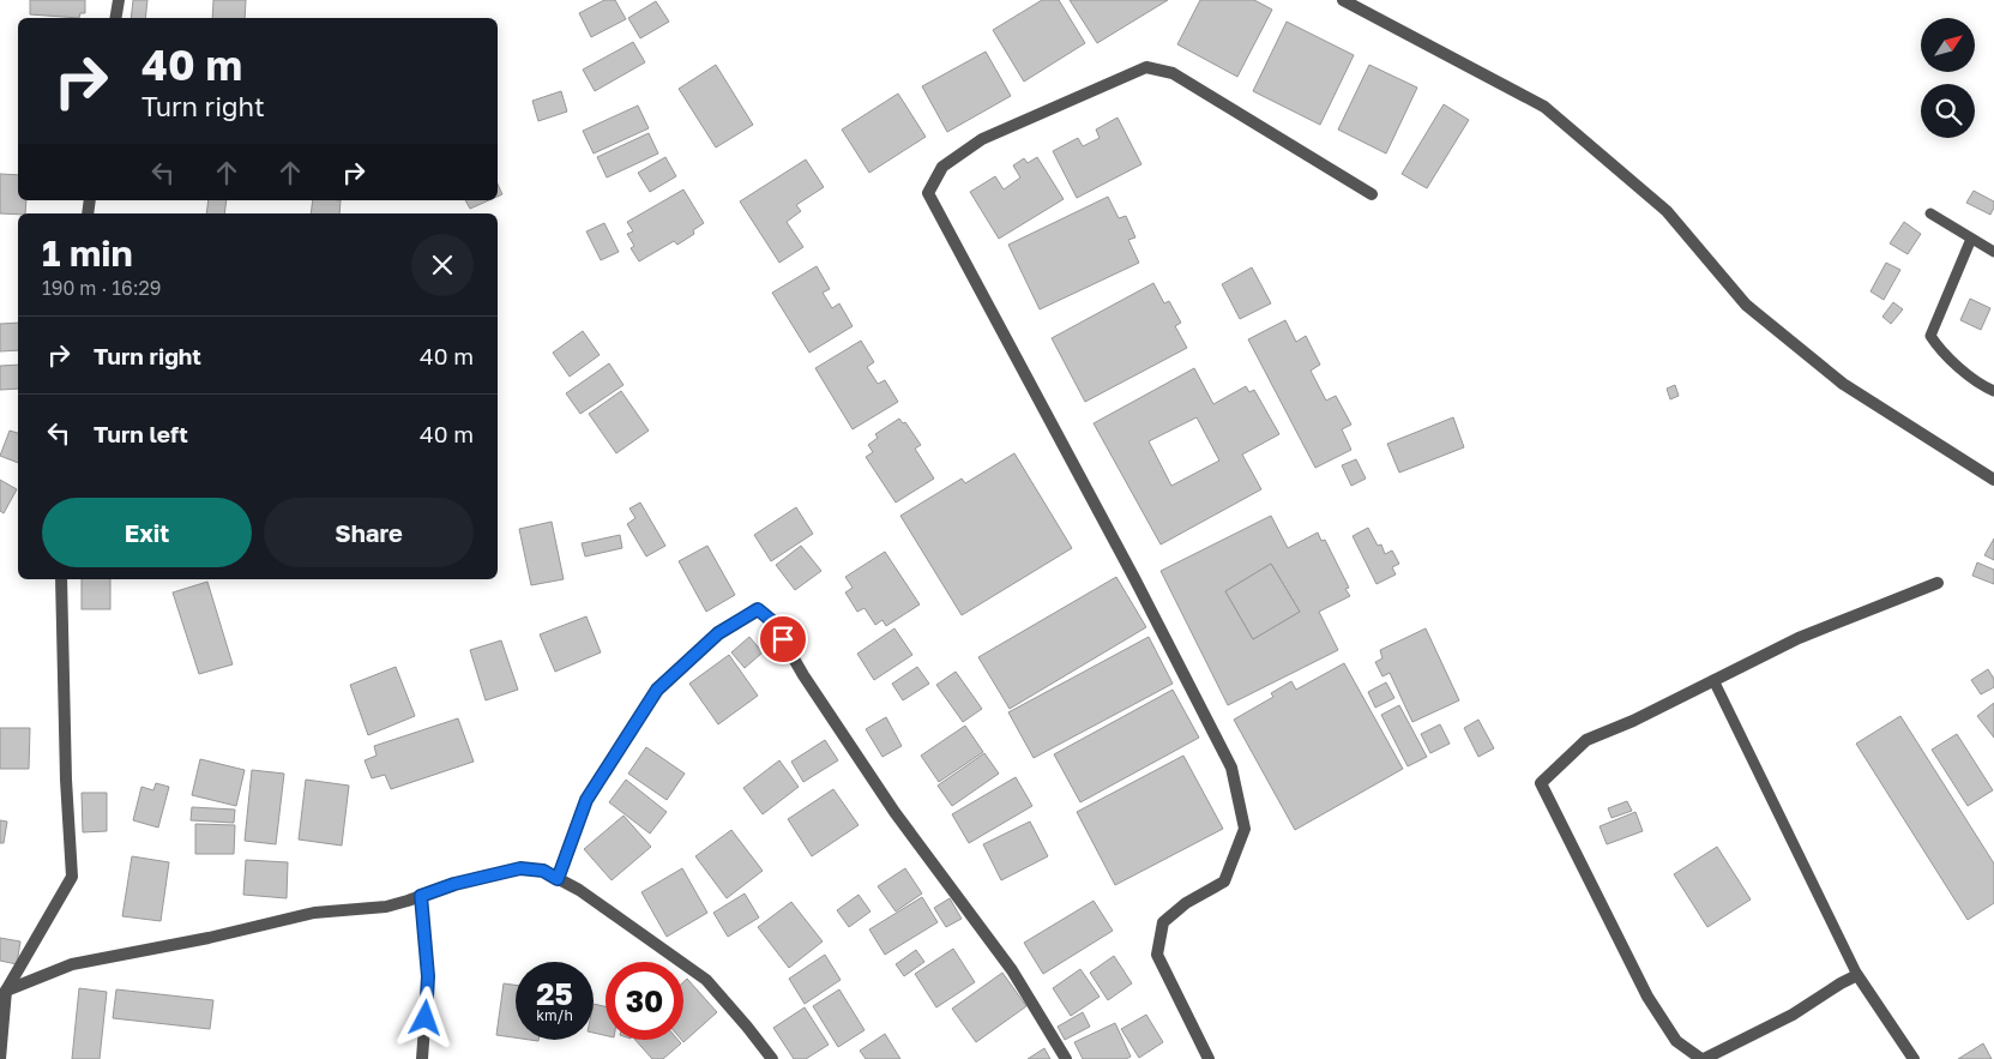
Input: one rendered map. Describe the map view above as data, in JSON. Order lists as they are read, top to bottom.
{
  "north": "top right",
  "page": {
    "turn": ["40 m", "Turn right"],
    "heading": ["1 min", "190 m · 16:29"],
    "list": [
      {
        "name": "Turn right",
        "value": "40 m"
      },
      {
        "name": "Turn left",
        "value": "40 m"
      }
    ],
    "buttons": ["Exit", "Share"],
    "speed": "25 km/h",
    "limit": "30"
  }
}
